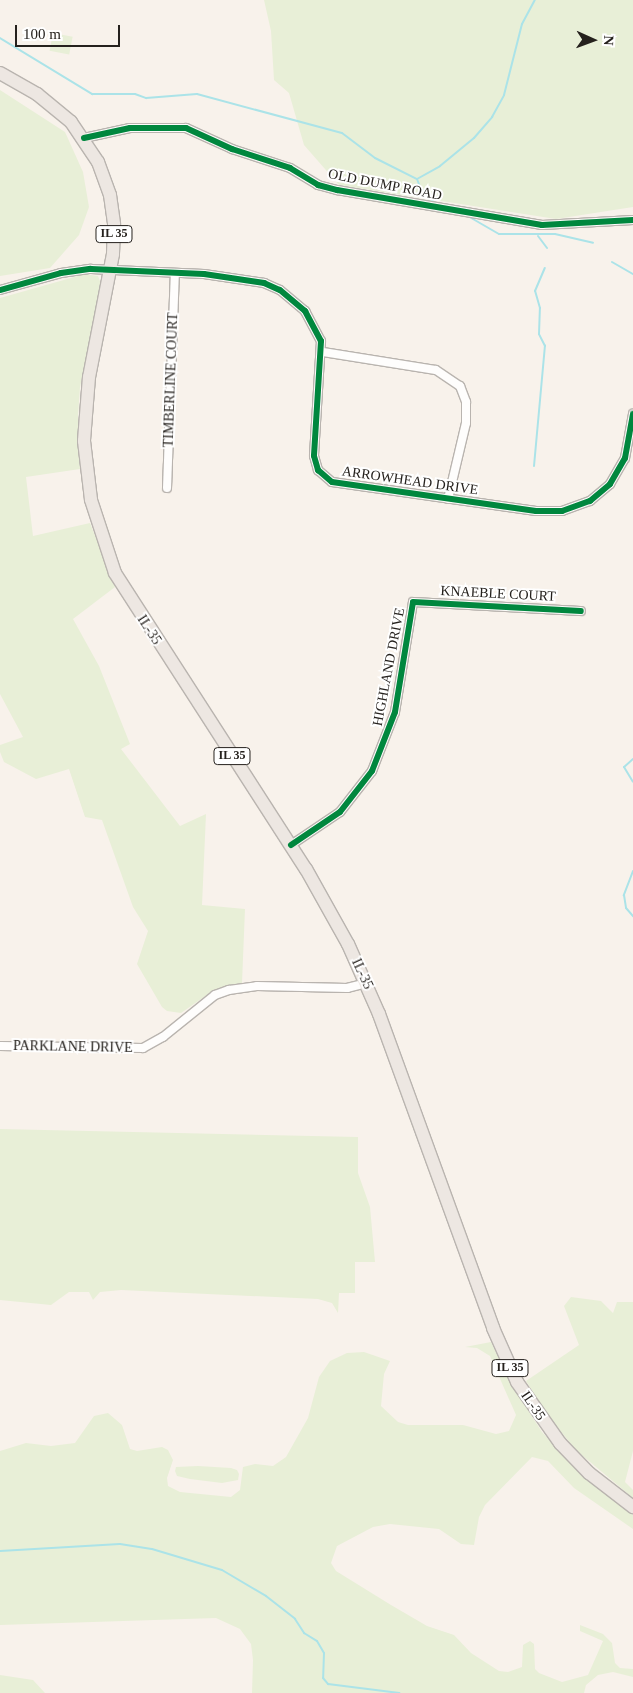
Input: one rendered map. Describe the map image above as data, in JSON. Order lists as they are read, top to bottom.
{
  "streets": {
    "main road": ["IL 35", "IL-35"],
    "street": [
      "OLD DUMP ROAD",
      "TIMBERLINE COURT",
      "ARROWHEAD DRIVE",
      "KNAEBLE COURT",
      "HIGHLAND DRIVE",
      "PARKLANE DRIVE"
    ]
  },
  "crossings": [
    ["OLD DUMP ROAD", "IL 35"],
    ["IL 35", "ARROWHEAD DRIVE"],
    ["IL 35", "IL-35"],
    ["TIMBERLINE COURT", "ARROWHEAD DRIVE"],
    ["ARROWHEAD DRIVE", "IL-35"],
    ["KNAEBLE COURT", "HIGHLAND DRIVE"],
    ["IL-35", "HIGHLAND DRIVE"],
    ["IL-35", "PARKLANE DRIVE"]
  ],
  "scale_bar": "100 m",
  "north": "right"
}
